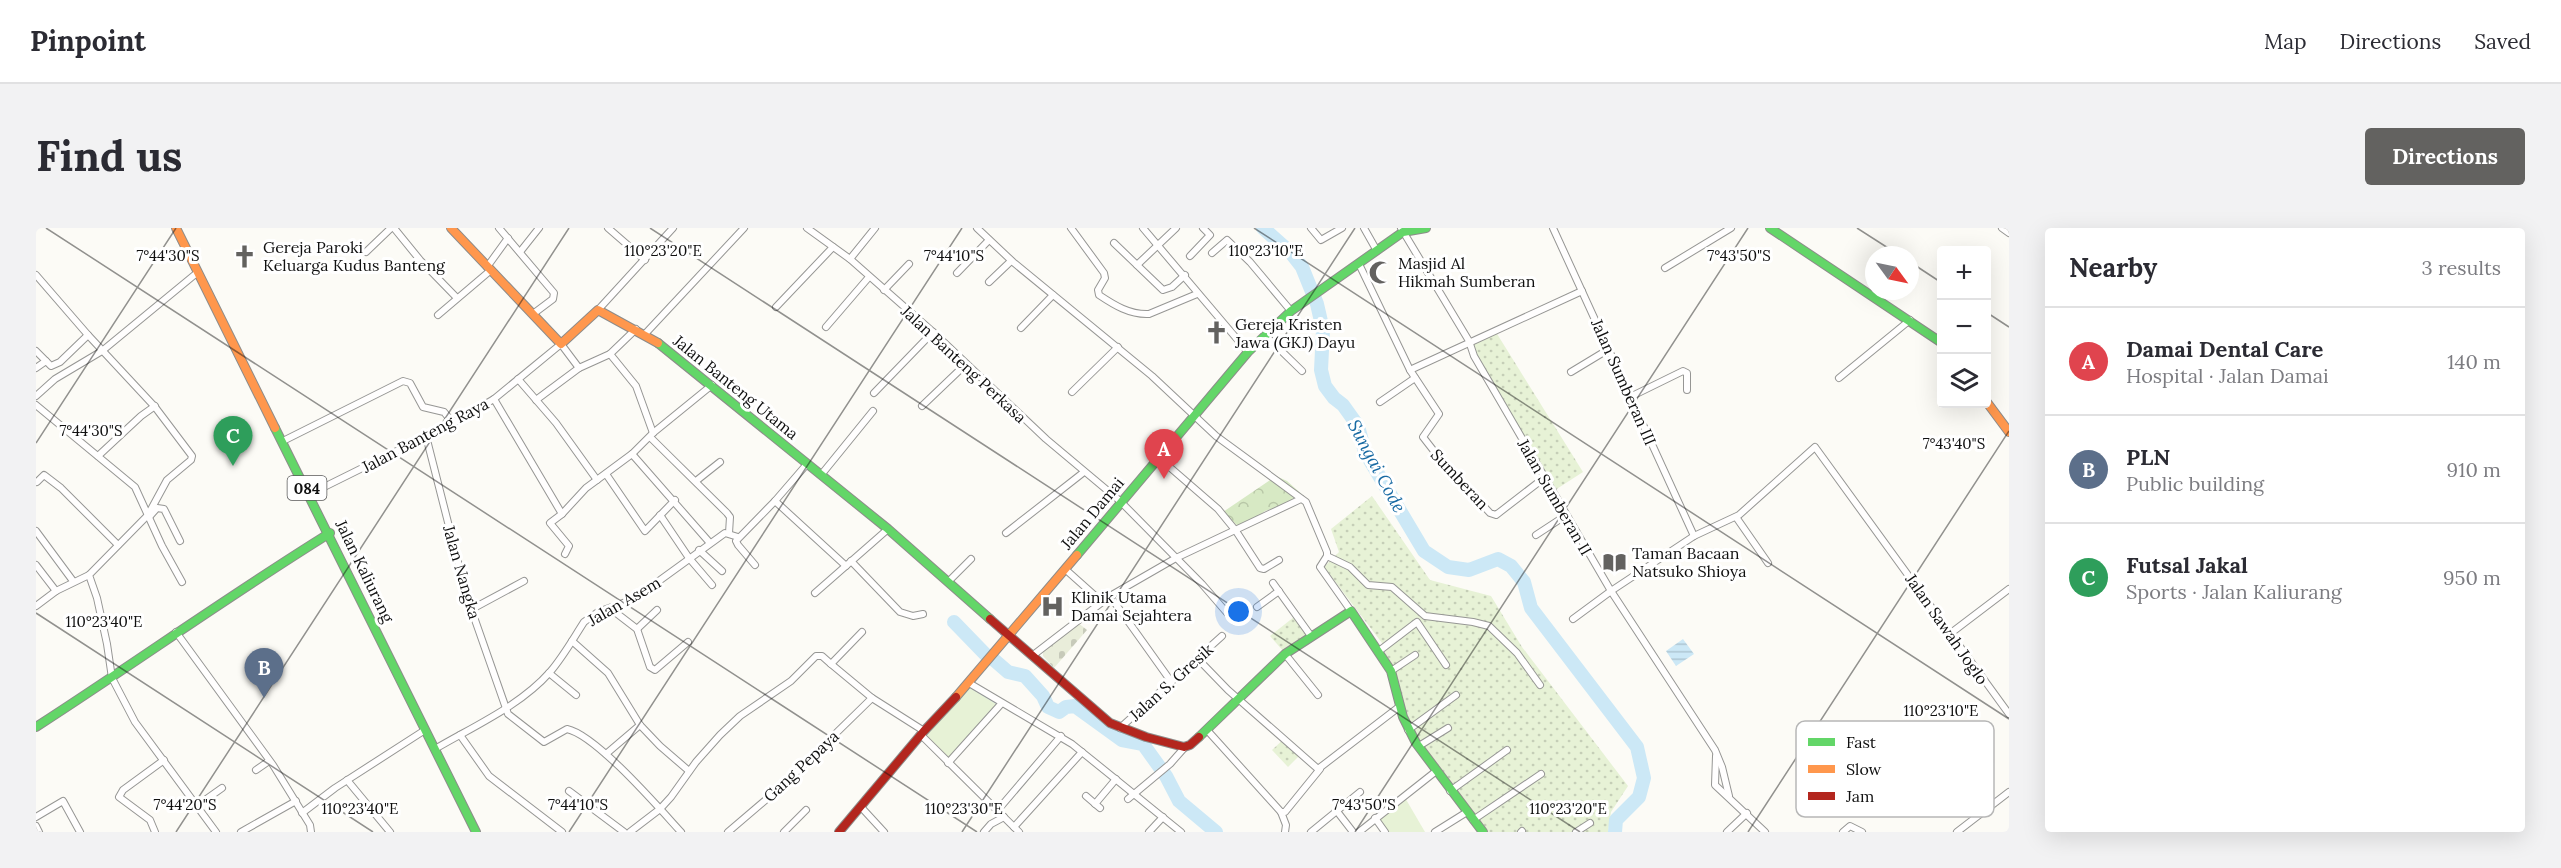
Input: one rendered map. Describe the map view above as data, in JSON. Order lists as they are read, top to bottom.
{
  "streets": {
    "street": [
      "Jalan Banteng Perkasa",
      "Jalan Sumberan III",
      "Jalan Banteng Utama",
      "Jalan Banteng Raya",
      "Sumberan",
      "084",
      "Jalan Sumberan II",
      "Jalan Damai",
      "Jalan Kaliurang",
      "Jalan Nangka",
      "Jalan Asem",
      "Jalan Sawah Joglo",
      "Jalan S. Gresik",
      "Gang Pepaya"
    ]
  },
  "crossings": [
    ["Jalan Banteng Perkasa", "Jalan Damai"],
    ["Jalan Banteng Utama", "Jalan Damai"],
    ["Jalan Banteng Utama", "Jalan S. Gresik"],
    ["Jalan Banteng Raya", "Jalan Kaliurang"],
    ["Jalan Banteng Raya", "Jalan Nangka"],
    ["Sumberan", "Jalan Sumberan II"],
    ["Sumberan", "Jalan Damai"],
    ["Jalan Sumberan II", "Jalan Damai"],
    ["Jalan Kaliurang", "Jalan Asem"],
    ["Jalan Nangka", "Jalan Asem"]
  ],
  "water": ["Sungai Code"],
  "places": {
    "church": ["Gereja Paroki Keluarga Kudus Banteng", "Gereja Kristen Jawa (GKJ) Dayu"],
    "mosque": ["Masjid Al Hikmah Sumberan"],
    "library": ["Taman Bacaan Natsuko Shioya"],
    "hospital": ["Klinik Utama Damai Sejahtera"]
  },
  "legend": ["Fast", "Slow", "Jam"],
  "north": "bottom right",
  "page": {
    "header": "Pinpoint",
    "nav": ["Map", "Directions", "Saved"],
    "buttons": "Directions",
    "title": "Find us",
    "heading": ["Nearby", "3 results"],
    "map_buttons": ["+", "−"],
    "list": [
      {
        "mark": "A",
        "name": "Damai Dental Care",
        "note": "Hospital · Jalan Damai",
        "value": "140 m"
      },
      {
        "mark": "B",
        "name": "PLN",
        "note": "Public building",
        "value": "910 m"
      },
      {
        "mark": "C",
        "name": "Futsal Jakal",
        "note": "Sports · Jalan Kaliurang",
        "value": "950 m"
      }
    ],
    "pins": ["C", "A", "B"]
  },
  "coordinates": [
    "110°23'20\"E",
    "110°23'10\"E",
    "7°44'30\"S",
    "7°44'10\"S",
    "7°43'50\"S",
    "7°43'40\"S",
    "110°23'40\"E",
    "7°44'20\"S",
    "110°23'30\"E"
  ]
}
